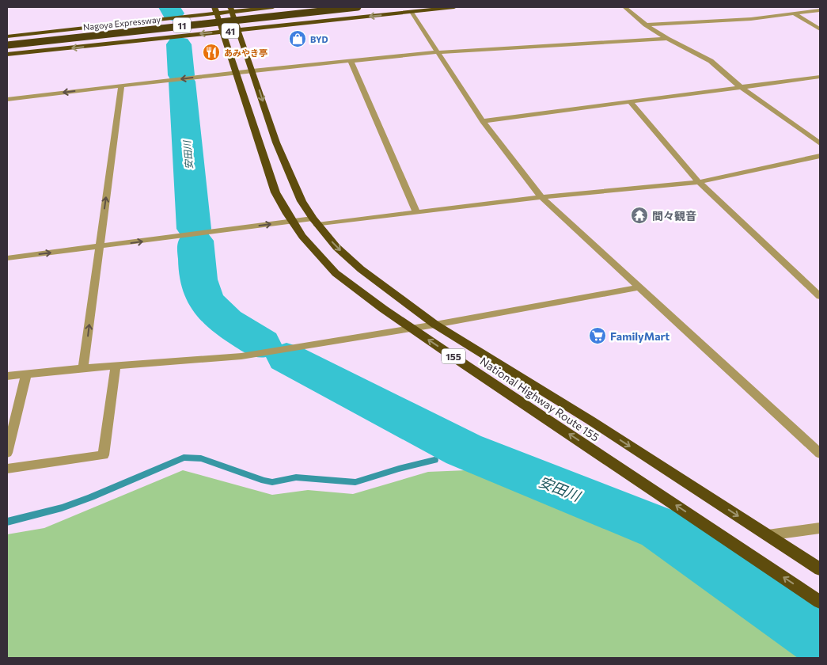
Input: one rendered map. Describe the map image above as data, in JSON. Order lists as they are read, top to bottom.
{
  "streets": {
    "highway": [
      "Nagoya Expressway",
      "11",
      "41",
      "155",
      "National Highway Route 155"
    ]
  },
  "crossings": [
    ["Nagoya Expressway", "41"],
    ["41", "National Highway Route 155"]
  ],
  "water": ["安田川"],
  "places": {
    "shop": ["BYD"],
    "restaurant": ["あみやき亭"],
    "temple": ["間々観音"],
    "supermarket": ["FamilyMart"]
  }
}
